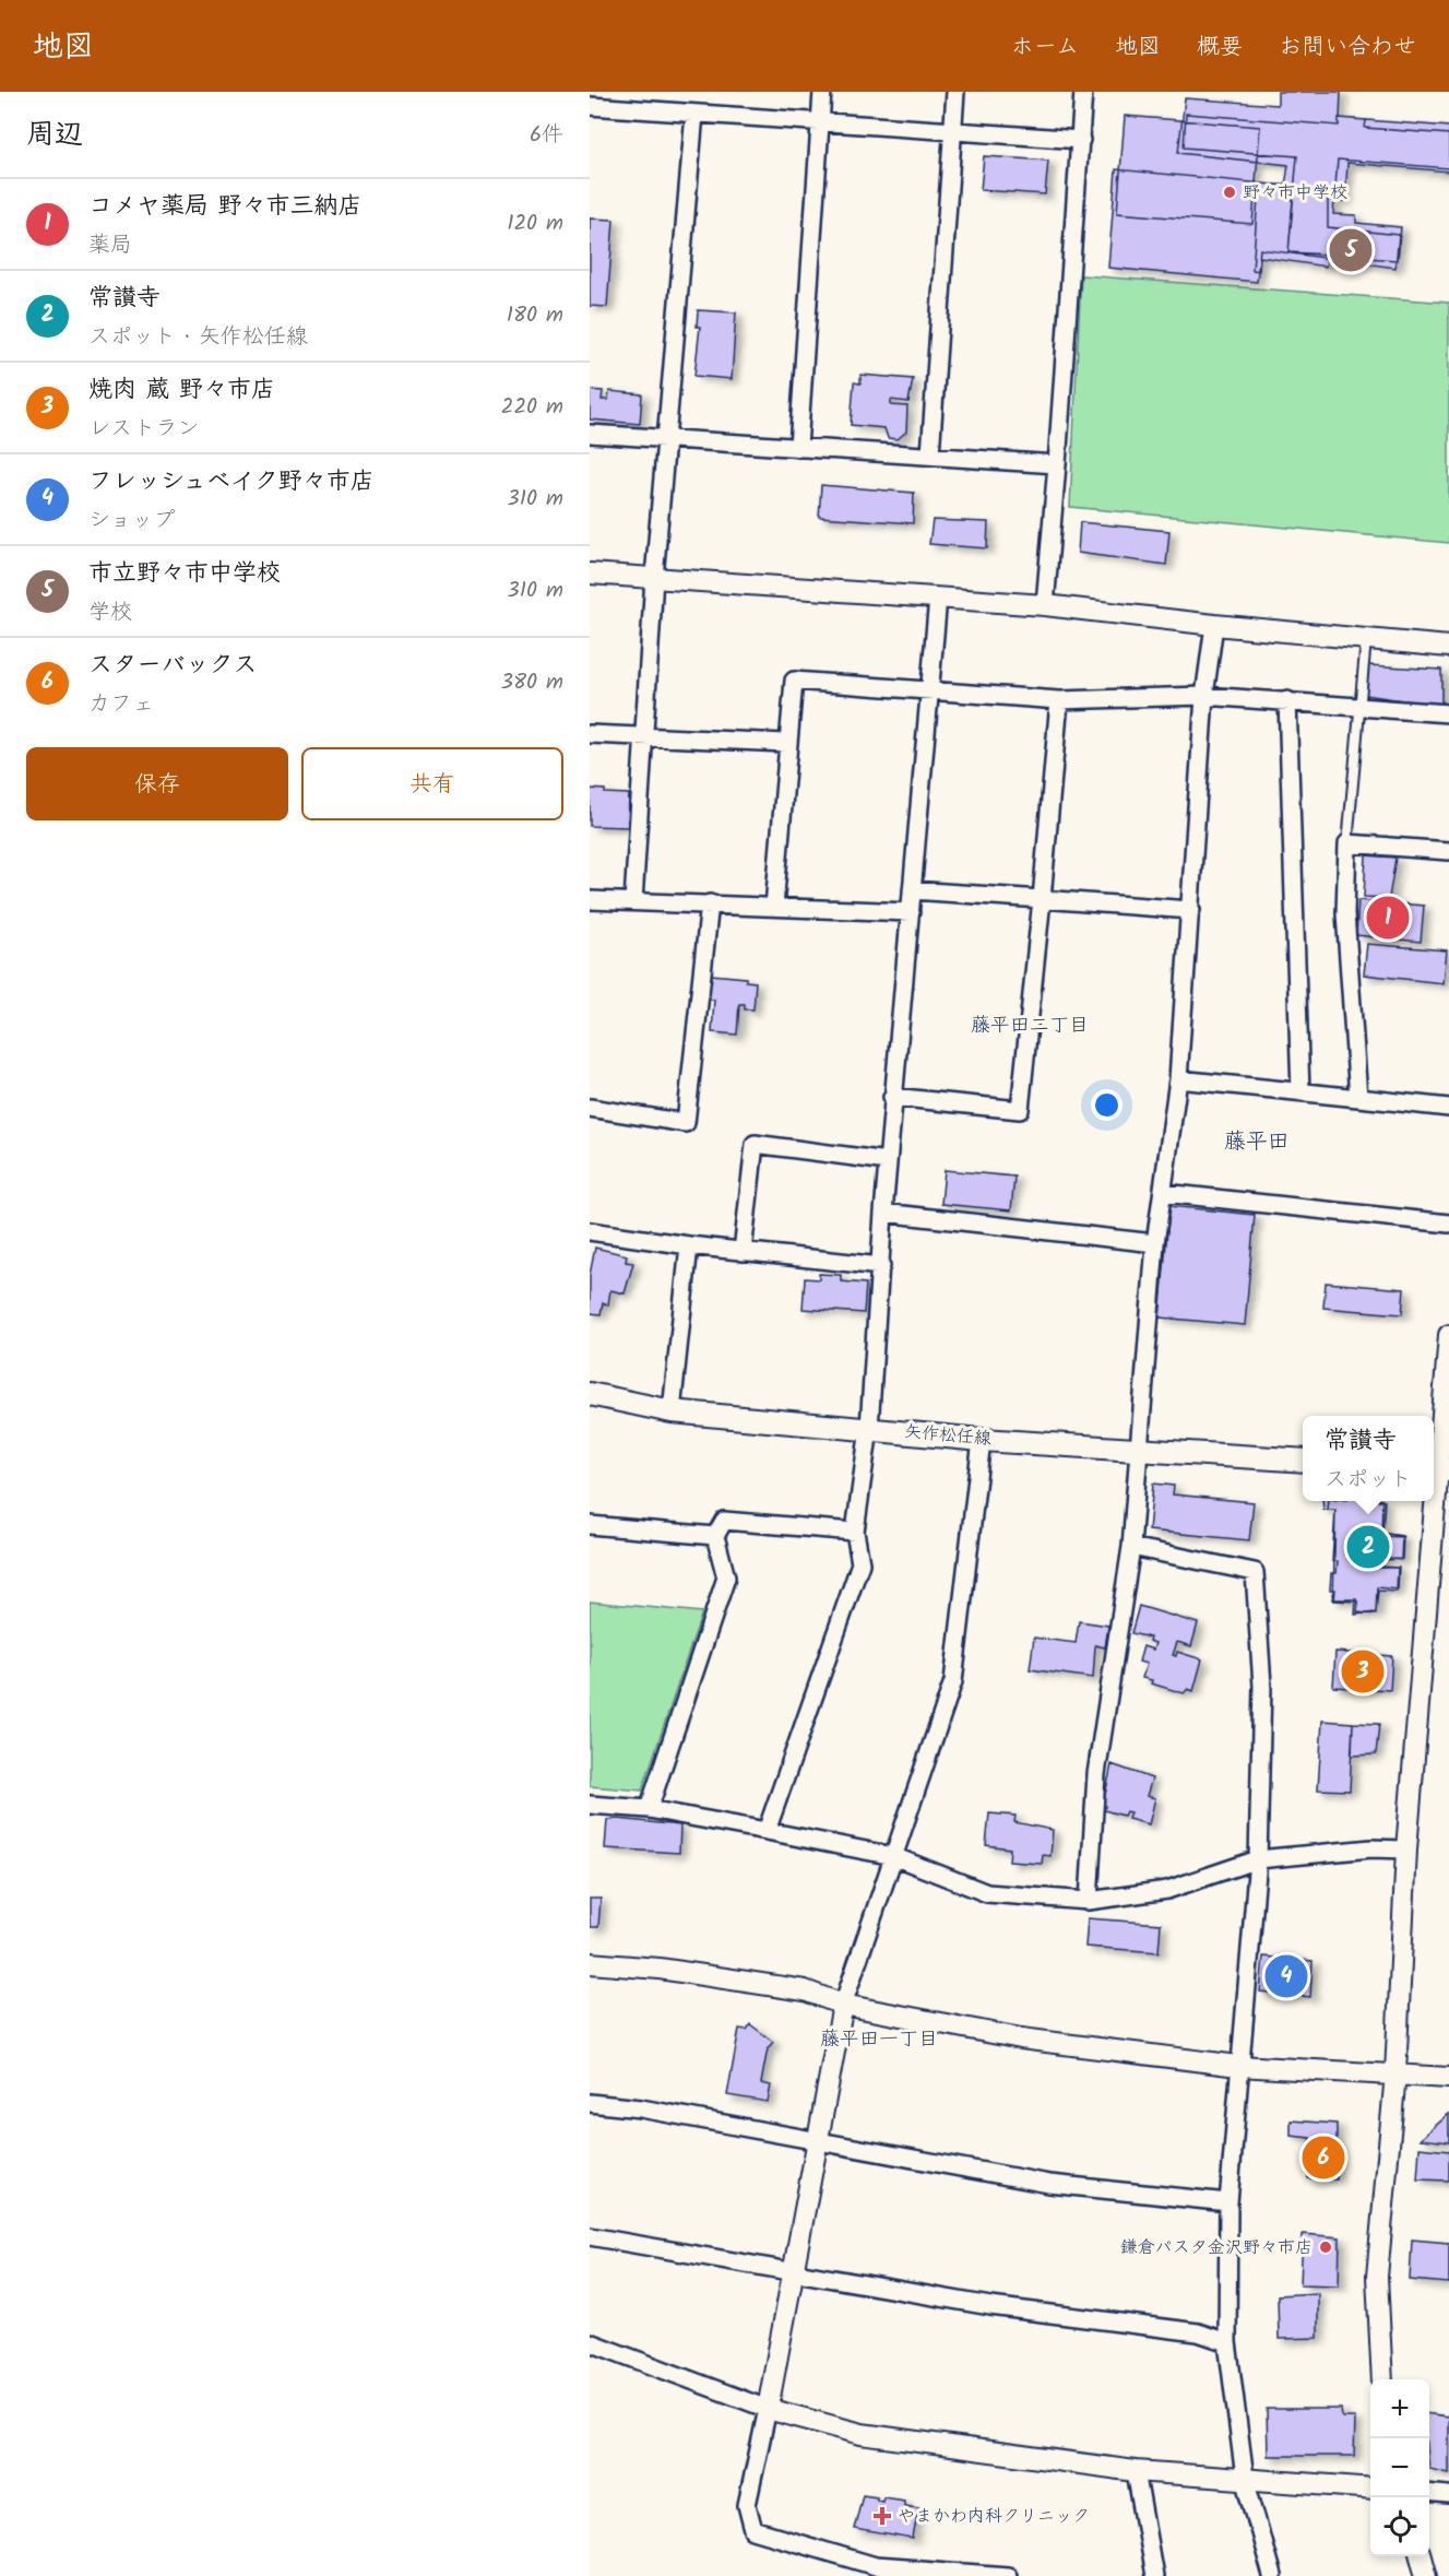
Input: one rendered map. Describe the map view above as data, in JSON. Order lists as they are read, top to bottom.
{
  "streets": {
    "main road": ["矢作松任線"]
  },
  "districts": ["藤平田二丁目", "藤平田", "藤平田一丁目"],
  "places": {
    "other": ["野々市中学校", "鎌倉パスタ金沢野々市店"],
    "health": ["やまかわ内科クリニック"]
  },
  "page": {
    "header": "地図",
    "nav": [
      "ホーム",
      "地図",
      "概要",
      "お問い合わせ"
    ],
    "heading": ["周辺", "6件"],
    "list": [
      {
        "mark": "1",
        "name": "コメヤ薬局 野々市三納店",
        "note": "薬局",
        "value": "120 m"
      },
      {
        "mark": "2",
        "name": "常讃寺",
        "note": "スポット · 矢作松任線",
        "value": "180 m"
      },
      {
        "mark": "3",
        "name": "焼肉 蔵 野々市店",
        "note": "レストラン",
        "value": "220 m"
      },
      {
        "mark": "4",
        "name": "フレッシュベイク野々市店",
        "note": "ショップ",
        "value": "310 m"
      },
      {
        "mark": "5",
        "name": "市立野々市中学校",
        "note": "学校",
        "value": "310 m"
      },
      {
        "mark": "6",
        "name": "スターバックス",
        "note": "カフェ",
        "value": "380 m"
      }
    ],
    "pins": [
      "5",
      "1",
      "2",
      "3",
      "4",
      "6"
    ],
    "buttons": ["保存", "共有"],
    "popup": ["常讃寺", "スポット"],
    "map_buttons": ["+", "−"]
  }
}
